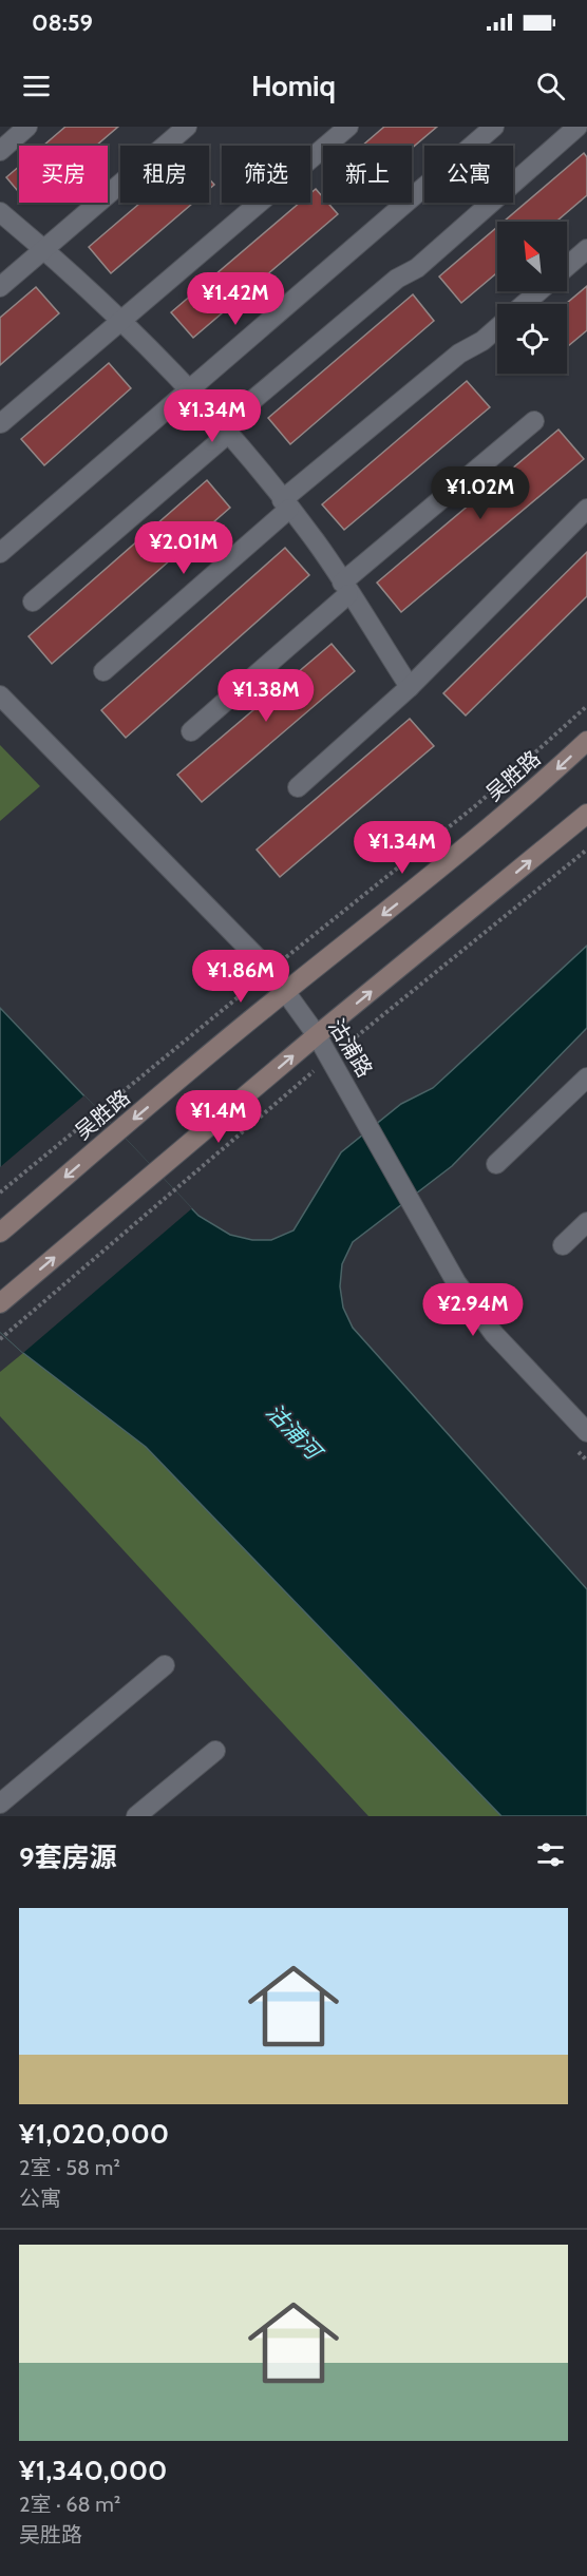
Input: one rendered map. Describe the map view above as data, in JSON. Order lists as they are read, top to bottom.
{
  "streets": {
    "main road": ["吴胜路"],
    "street": ["沽浦路"]
  },
  "crossings": [
    ["吴胜路", "沽浦路"]
  ],
  "water": ["沽浦河"],
  "north": "top left",
  "page": {
    "status": "08:59",
    "header": "Homiq",
    "chip": [
      "买房",
      "租房",
      "筛选",
      "新上",
      "公寓"
    ],
    "price": [
      "¥1.42M",
      "¥1.34M",
      "¥1.02M",
      "¥2.01M",
      "¥1.38M",
      "¥1.34M",
      "¥1.86M",
      "¥1.4M",
      "¥2.94M"
    ],
    "heading": "9套房源",
    "list": [
      {
        "name": "¥1,020,000",
        "note": "2室 · 58 m² · 公寓"
      },
      {
        "name": "¥1,340,000",
        "note": "2室 · 68 m² · 吴胜路"
      }
    ]
  }
}
